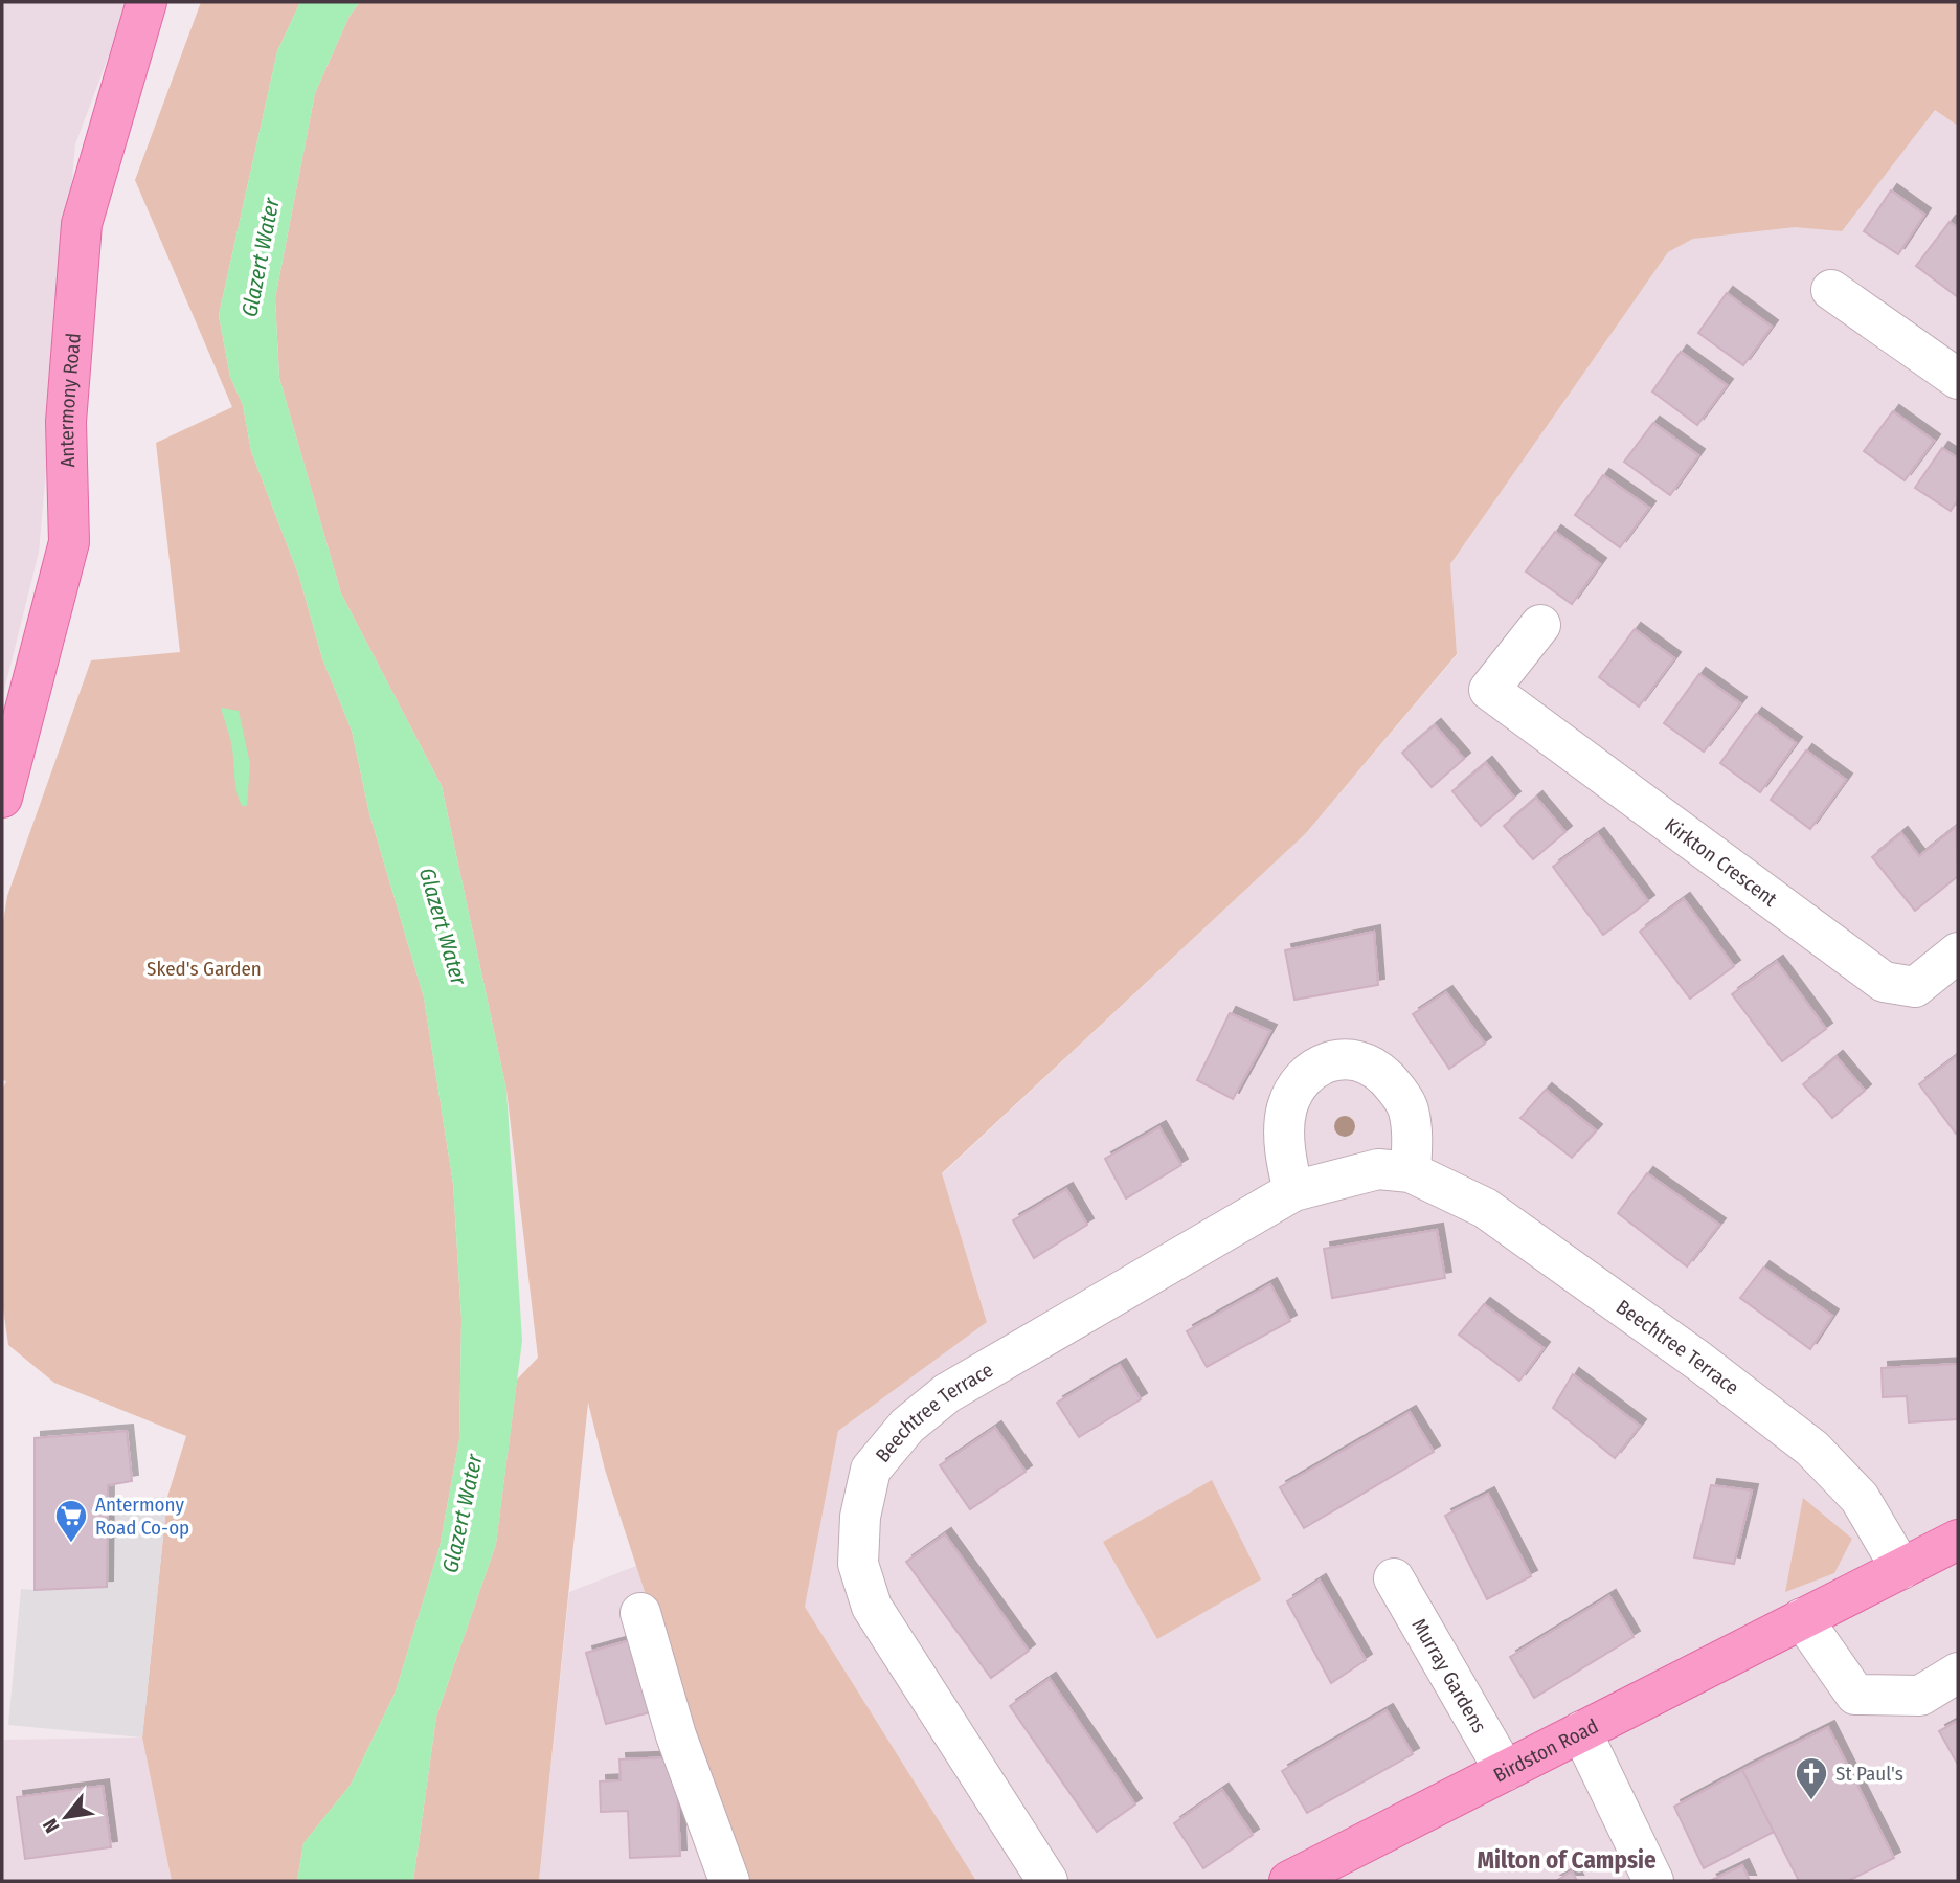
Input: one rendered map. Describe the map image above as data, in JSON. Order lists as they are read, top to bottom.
{
  "streets": {
    "main road": ["Antermony Road", "Birdston Road"],
    "street": ["Kirkton Crescent", "Beechtree Terrace", "Murray Gardens"]
  },
  "crossings": [
    ["Beechtree Terrace", "Birdston Road"],
    ["Murray Gardens", "Birdston Road"]
  ],
  "districts": ["Milton of Campsie"],
  "water": ["Glazert Water"],
  "parks": ["Sked's Garden"],
  "places": {
    "supermarket": ["Antermony Road Co-op"],
    "church": ["St Paul's"]
  },
  "north": "bottom left"
}
